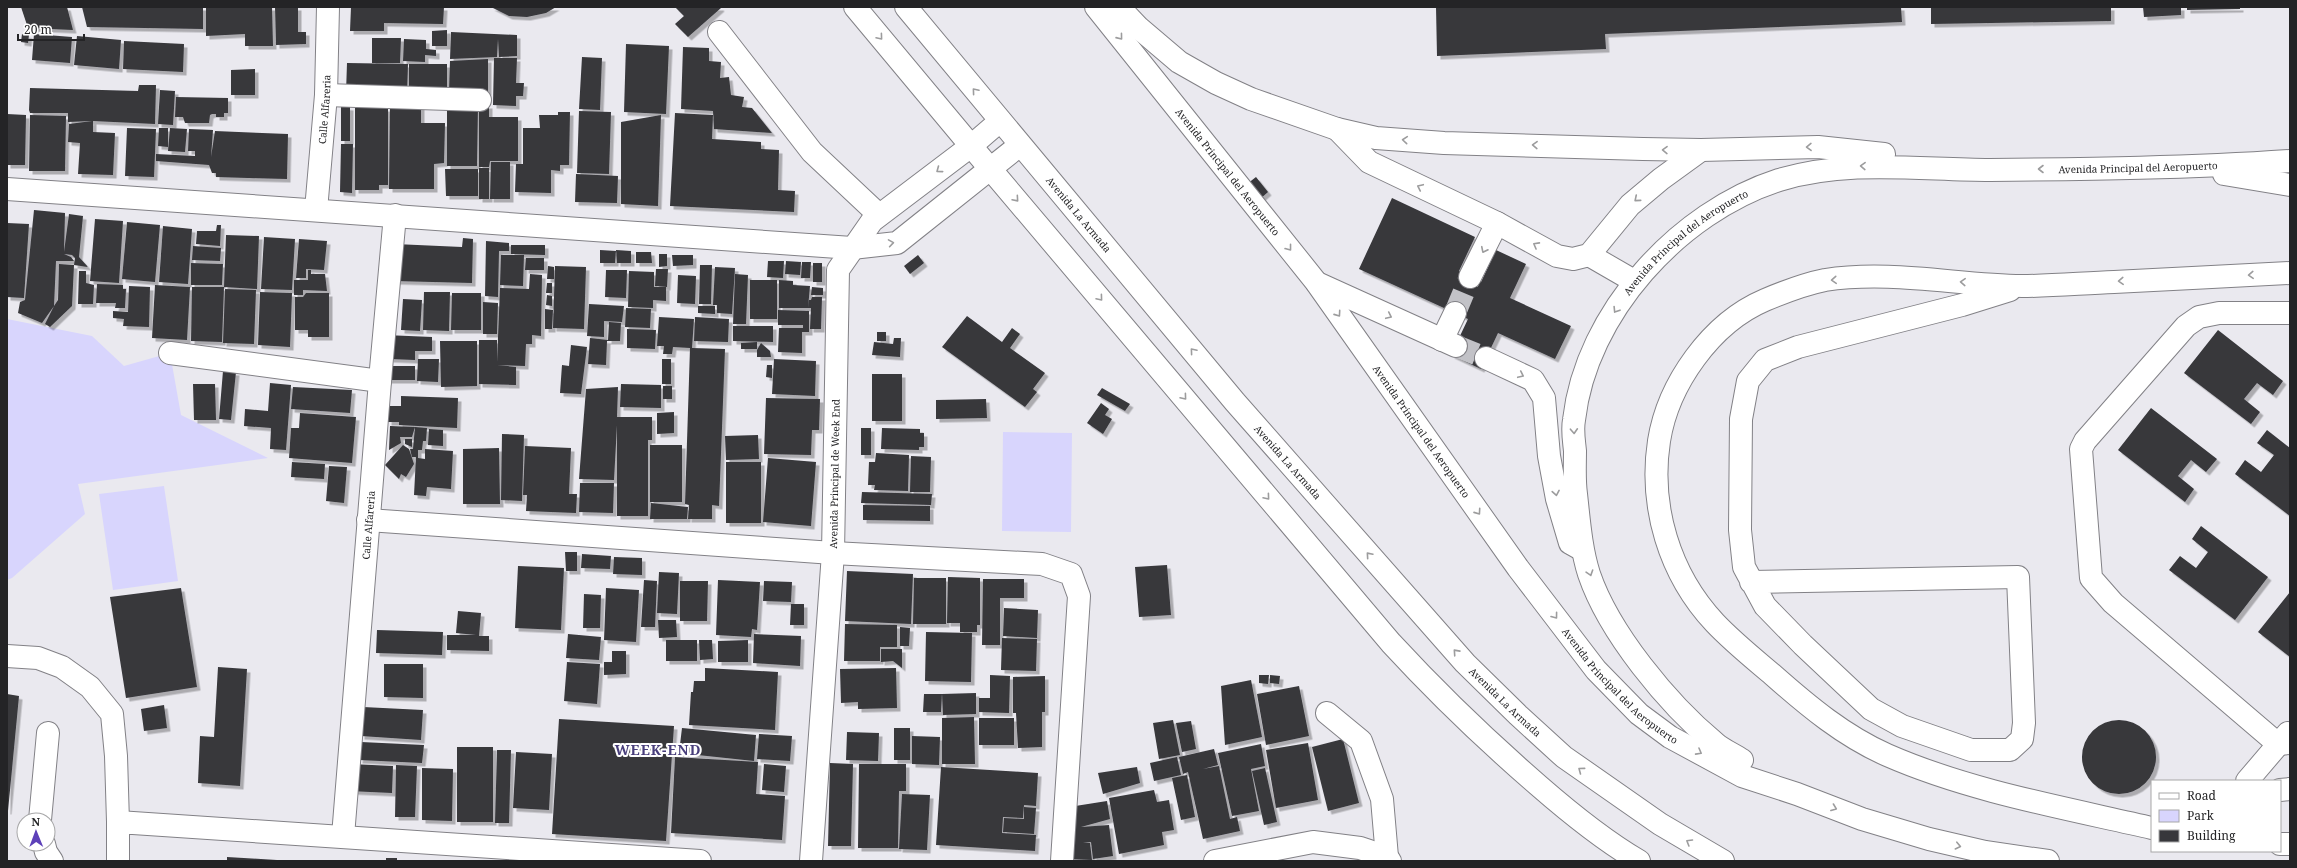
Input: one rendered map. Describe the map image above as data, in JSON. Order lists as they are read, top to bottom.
{
  "streets": {
    "street": [
      "Calle Alfareria",
      "Avenida Principal del Aeropuerto",
      "Avenida La Armada",
      "Avenida Principal de Week End"
    ]
  },
  "crossings": [
    ["Avenida La Armada", "Avenida Principal de Week End"]
  ],
  "districts": ["WEEK-END"],
  "legend": ["Road", "Park", "Building"],
  "scale_bar": "20 m",
  "north": "top"
}
